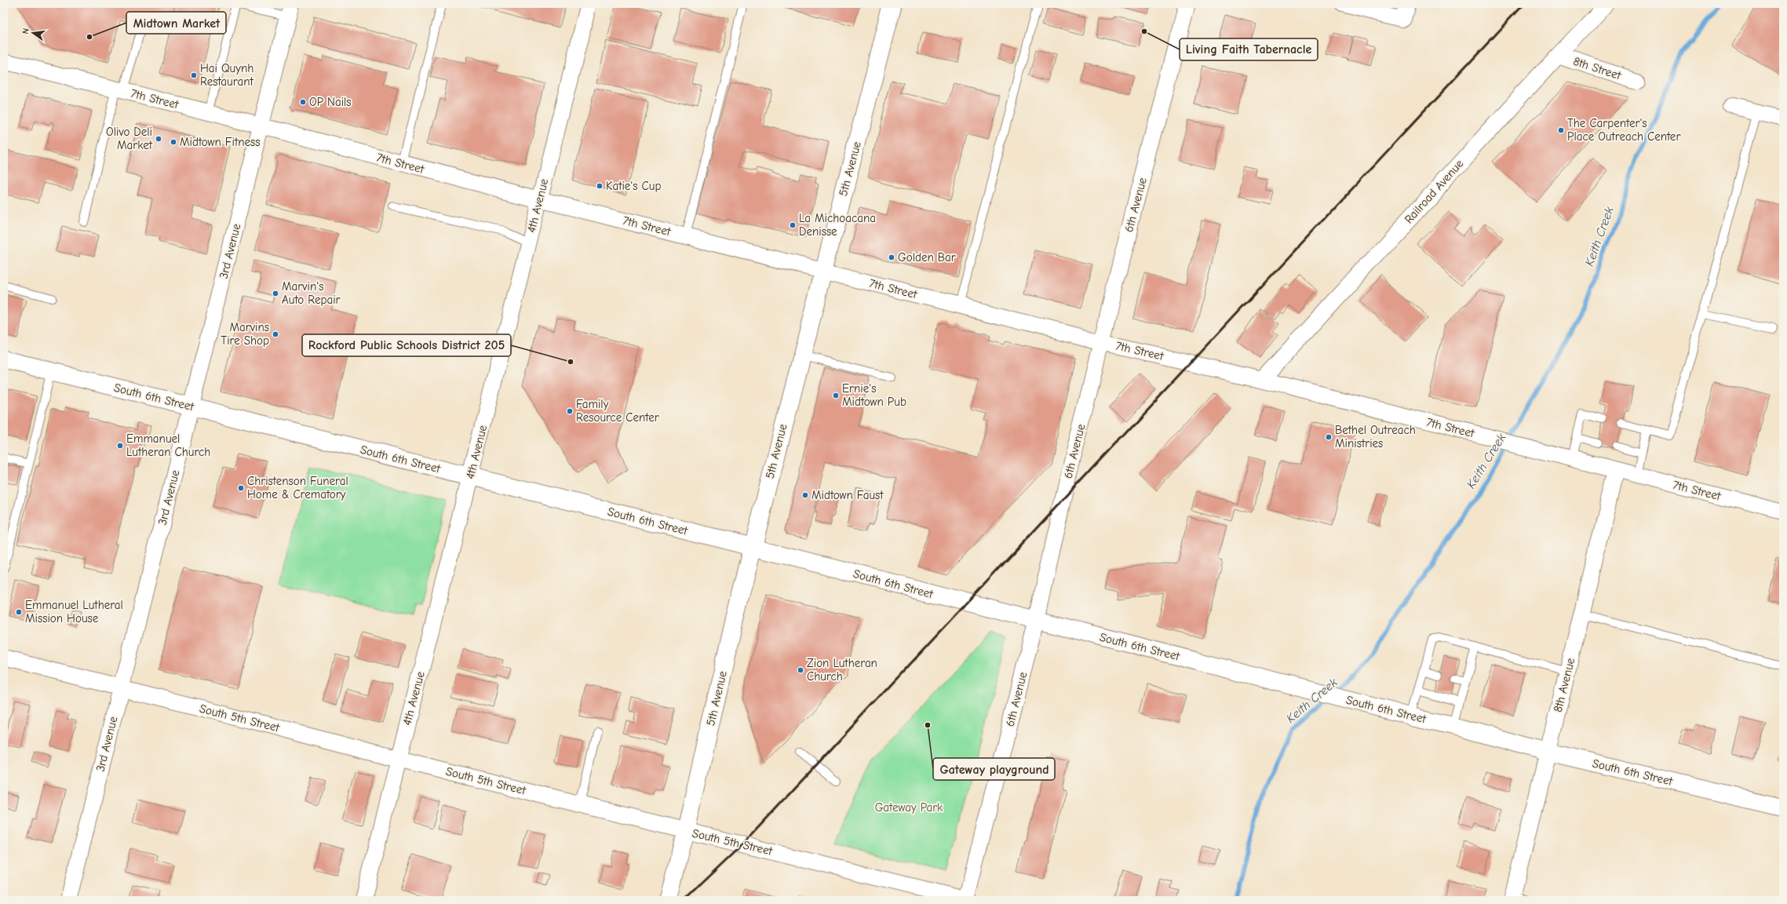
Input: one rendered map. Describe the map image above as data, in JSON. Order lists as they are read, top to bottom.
{
  "streets": {
    "street": [
      "8th Street",
      "7th Street",
      "5th Avenue",
      "Railroad Avenue",
      "6th Avenue",
      "4th Avenue",
      "3rd Avenue",
      "South 6th Street",
      "8th Avenue",
      "South 5th Street"
    ]
  },
  "crossings": [
    ["8th Street", "Railroad Avenue"],
    ["7th Street", "5th Avenue"],
    ["7th Street", "Railroad Avenue"],
    ["7th Street", "6th Avenue"],
    ["7th Street", "4th Avenue"],
    ["7th Street", "3rd Avenue"],
    ["7th Street", "8th Avenue"],
    ["5th Avenue", "South 6th Street"],
    ["5th Avenue", "South 5th Street"],
    ["6th Avenue", "South 6th Street"],
    ["6th Avenue", "South 5th Street"],
    ["4th Avenue", "South 6th Street"],
    ["4th Avenue", "South 5th Street"],
    ["3rd Avenue", "South 6th Street"],
    ["3rd Avenue", "South 5th Street"],
    ["South 6th Street", "8th Avenue"]
  ],
  "water": ["Keith Creek"],
  "parks": ["Gateway Park"],
  "places": [
    "Living Faith Tabernacle",
    "Midtown Market",
    "Hai Quynh Restaurant",
    "OP Nails",
    "The Carpenter's Place Outreach Center",
    "Olivo Deli Market",
    "Midtown Fitness",
    "Katie's Cup",
    "La Michoacana Denisse",
    "Golden Bar",
    "Marvin's Auto Repair",
    "Marvins Tire Shop",
    "Rockford Public Schools District 205",
    "Ernie's Midtown Pub",
    "Family Resource Center",
    "Bethel Outreach Ministries",
    "Emmanuel Lutheran Church",
    "Christenson Funeral Home & Crematory",
    "Midtown Faust",
    "Emmanuel Lutheral Mission House",
    "Zion Lutheran Church",
    "Gateway playground"
  ],
  "north": "left"
}
